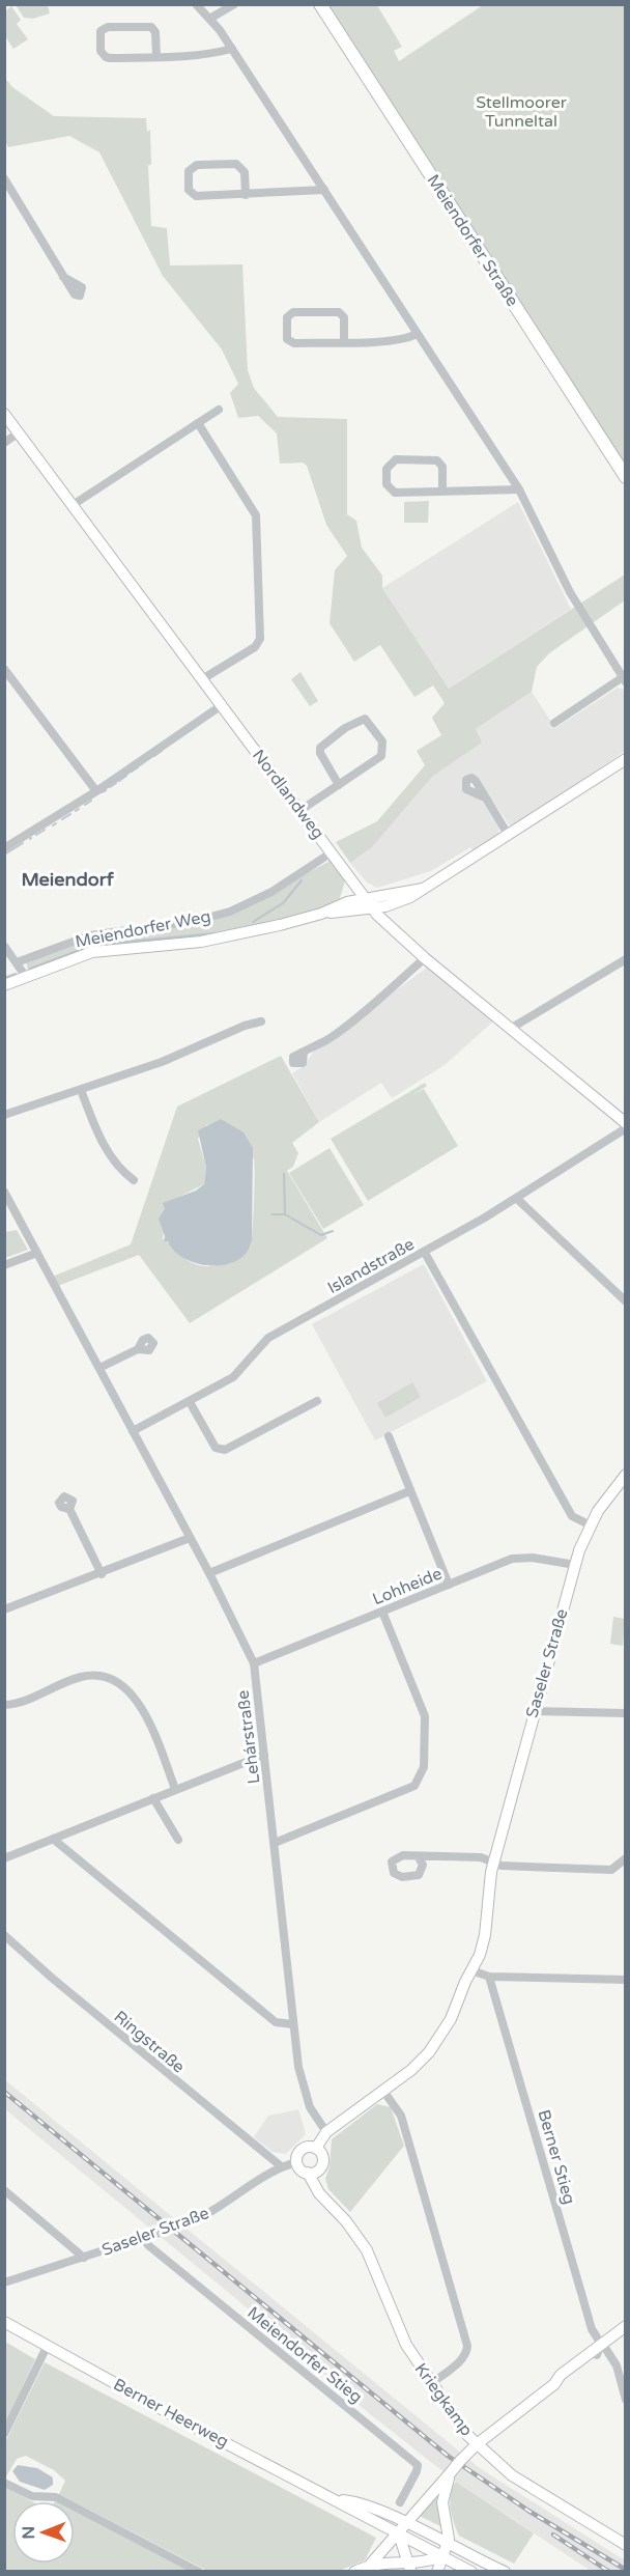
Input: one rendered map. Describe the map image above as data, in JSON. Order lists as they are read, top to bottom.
{
  "streets": {
    "main road": ["Meiendorfer Straße"],
    "street": [
      "Nordlandweg",
      "Meiendorfer Weg",
      "Islandstraße",
      "Lohheide",
      "Saseler Straße",
      "Lehárstraße",
      "Ringstraße",
      "Berner Stieg",
      "Meiendorfer Stieg",
      "Kriegkamp",
      "Berner Heerweg"
    ]
  },
  "crossings": [
    ["Nordlandweg", "Meiendorfer Weg"],
    ["Islandstraße", "Lehárstraße"],
    ["Lohheide", "Saseler Straße"],
    ["Lohheide", "Lehárstraße"],
    ["Saseler Straße", "Lehárstraße"],
    ["Saseler Straße", "Ringstraße"],
    ["Saseler Straße", "Meiendorfer Stieg"],
    ["Saseler Straße", "Kriegkamp"]
  ],
  "districts": ["Meiendorf"],
  "parks": ["Stellmoorer Tunneltal"],
  "north": "left"
}
